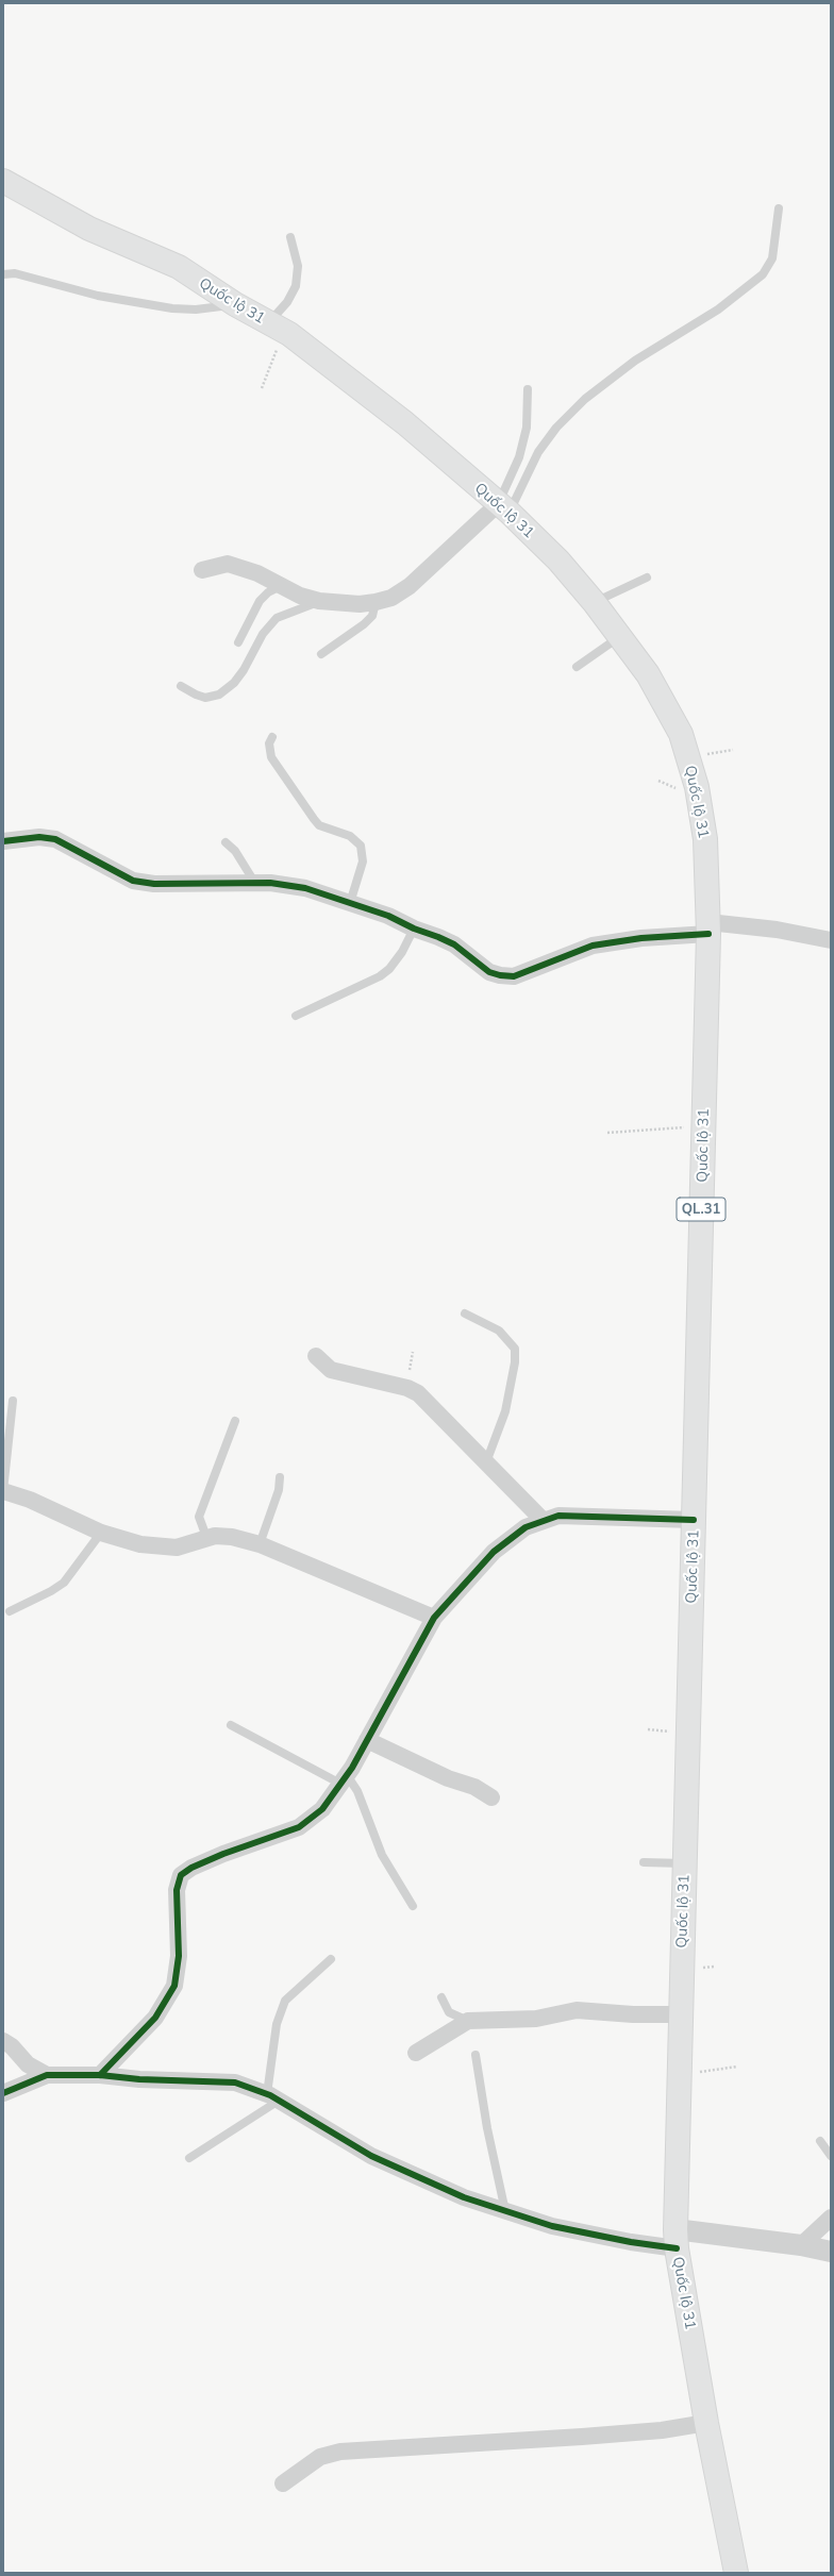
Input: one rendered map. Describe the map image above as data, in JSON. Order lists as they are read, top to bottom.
{
  "streets": {
    "highway": ["Quốc lộ 31", "QL.31"]
  }
}
